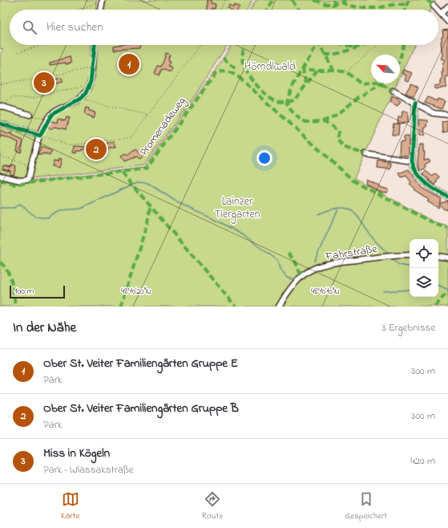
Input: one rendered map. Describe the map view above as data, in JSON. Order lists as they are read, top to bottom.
{
  "streets": {
    "street": ["Fahrstraße"],
    "path": ["Promenadeweg"]
  },
  "parks": ["Hörndlwald", "Lainzer Tiergarten"],
  "scale_bar": "100 m",
  "north": "top left",
  "page": {
    "search": "Hier suchen",
    "pins": ["1", "3", "2"],
    "scale": "100 m",
    "heading": ["In der Nähe", "3 Ergebnisse"],
    "list": [
      {
        "mark": "1",
        "name": "Ober St. Veiter Familiengärten Gruppe E",
        "note": "Park",
        "value": "300 m"
      },
      {
        "mark": "2",
        "name": "Ober St. Veiter Familiengärten Gruppe B",
        "note": "Park",
        "value": "300 m"
      },
      {
        "mark": "3",
        "name": "Miss in Kögeln",
        "note": "Park · Wlassakstraße",
        "value": "420 m"
      }
    ],
    "nav": ["Karte", "Route", "Gespeichert"]
  },
  "coordinates": ["48°10'20\"N", "48°10'10\"N"]
}
